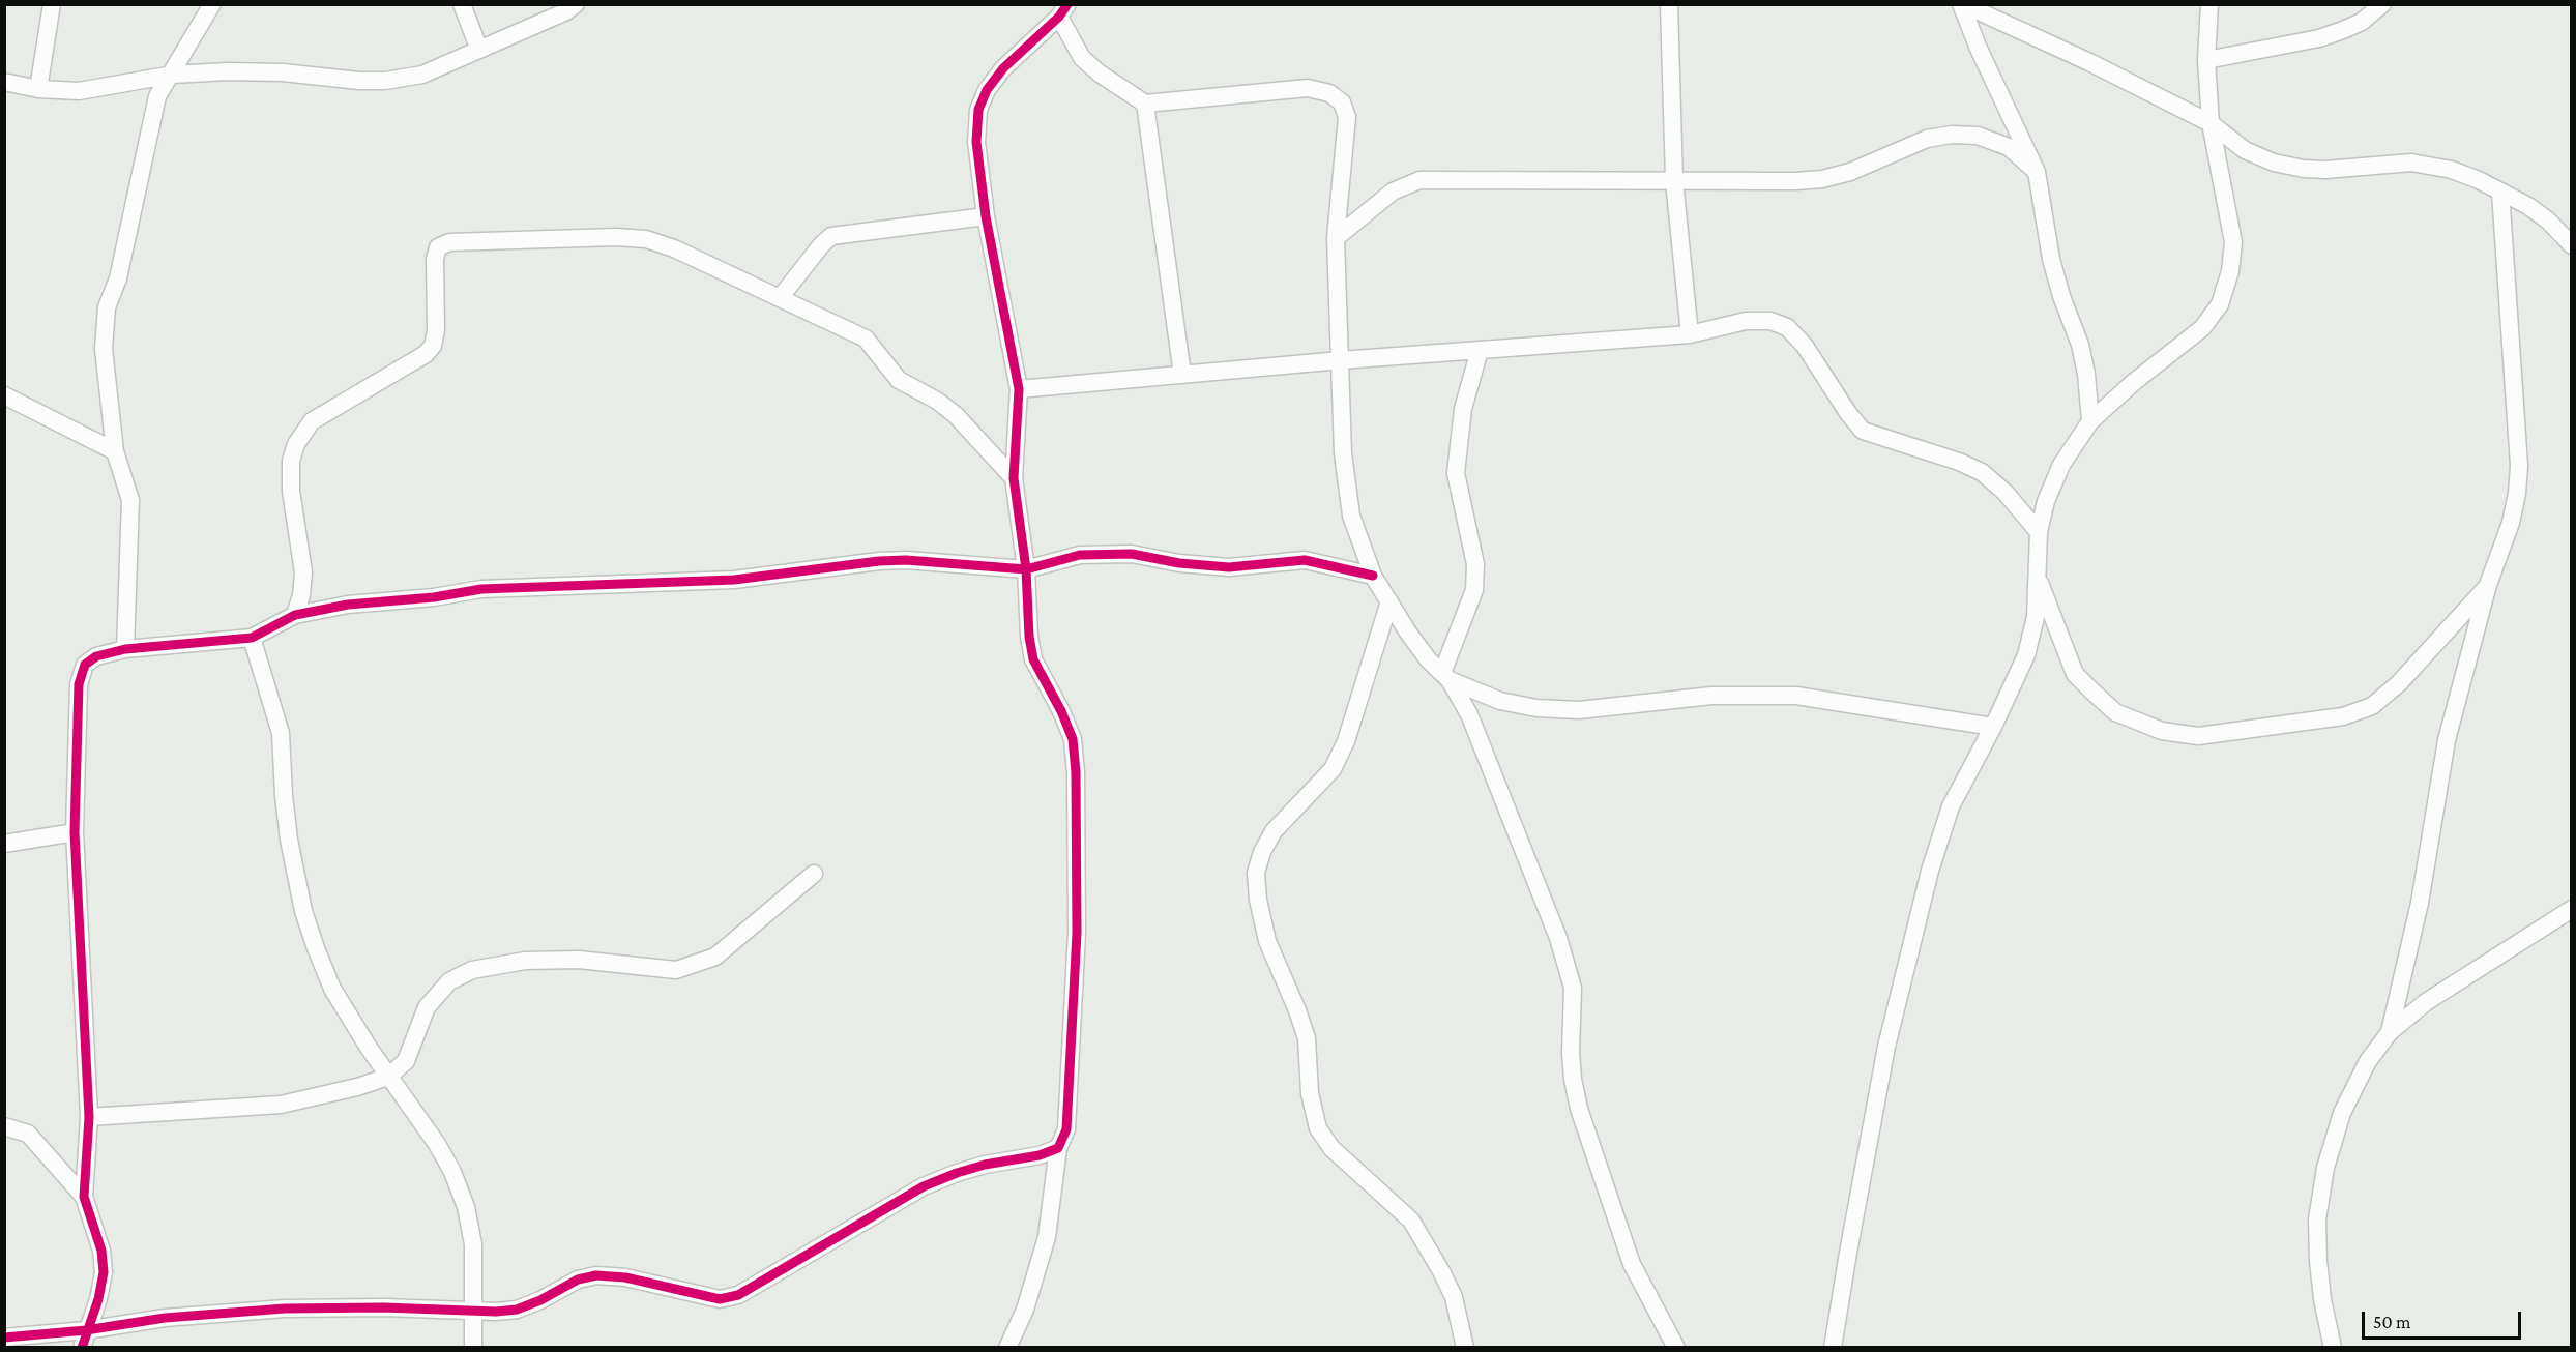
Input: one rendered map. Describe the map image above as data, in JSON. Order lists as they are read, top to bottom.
{
  "scale_bar": "50 m"
}
